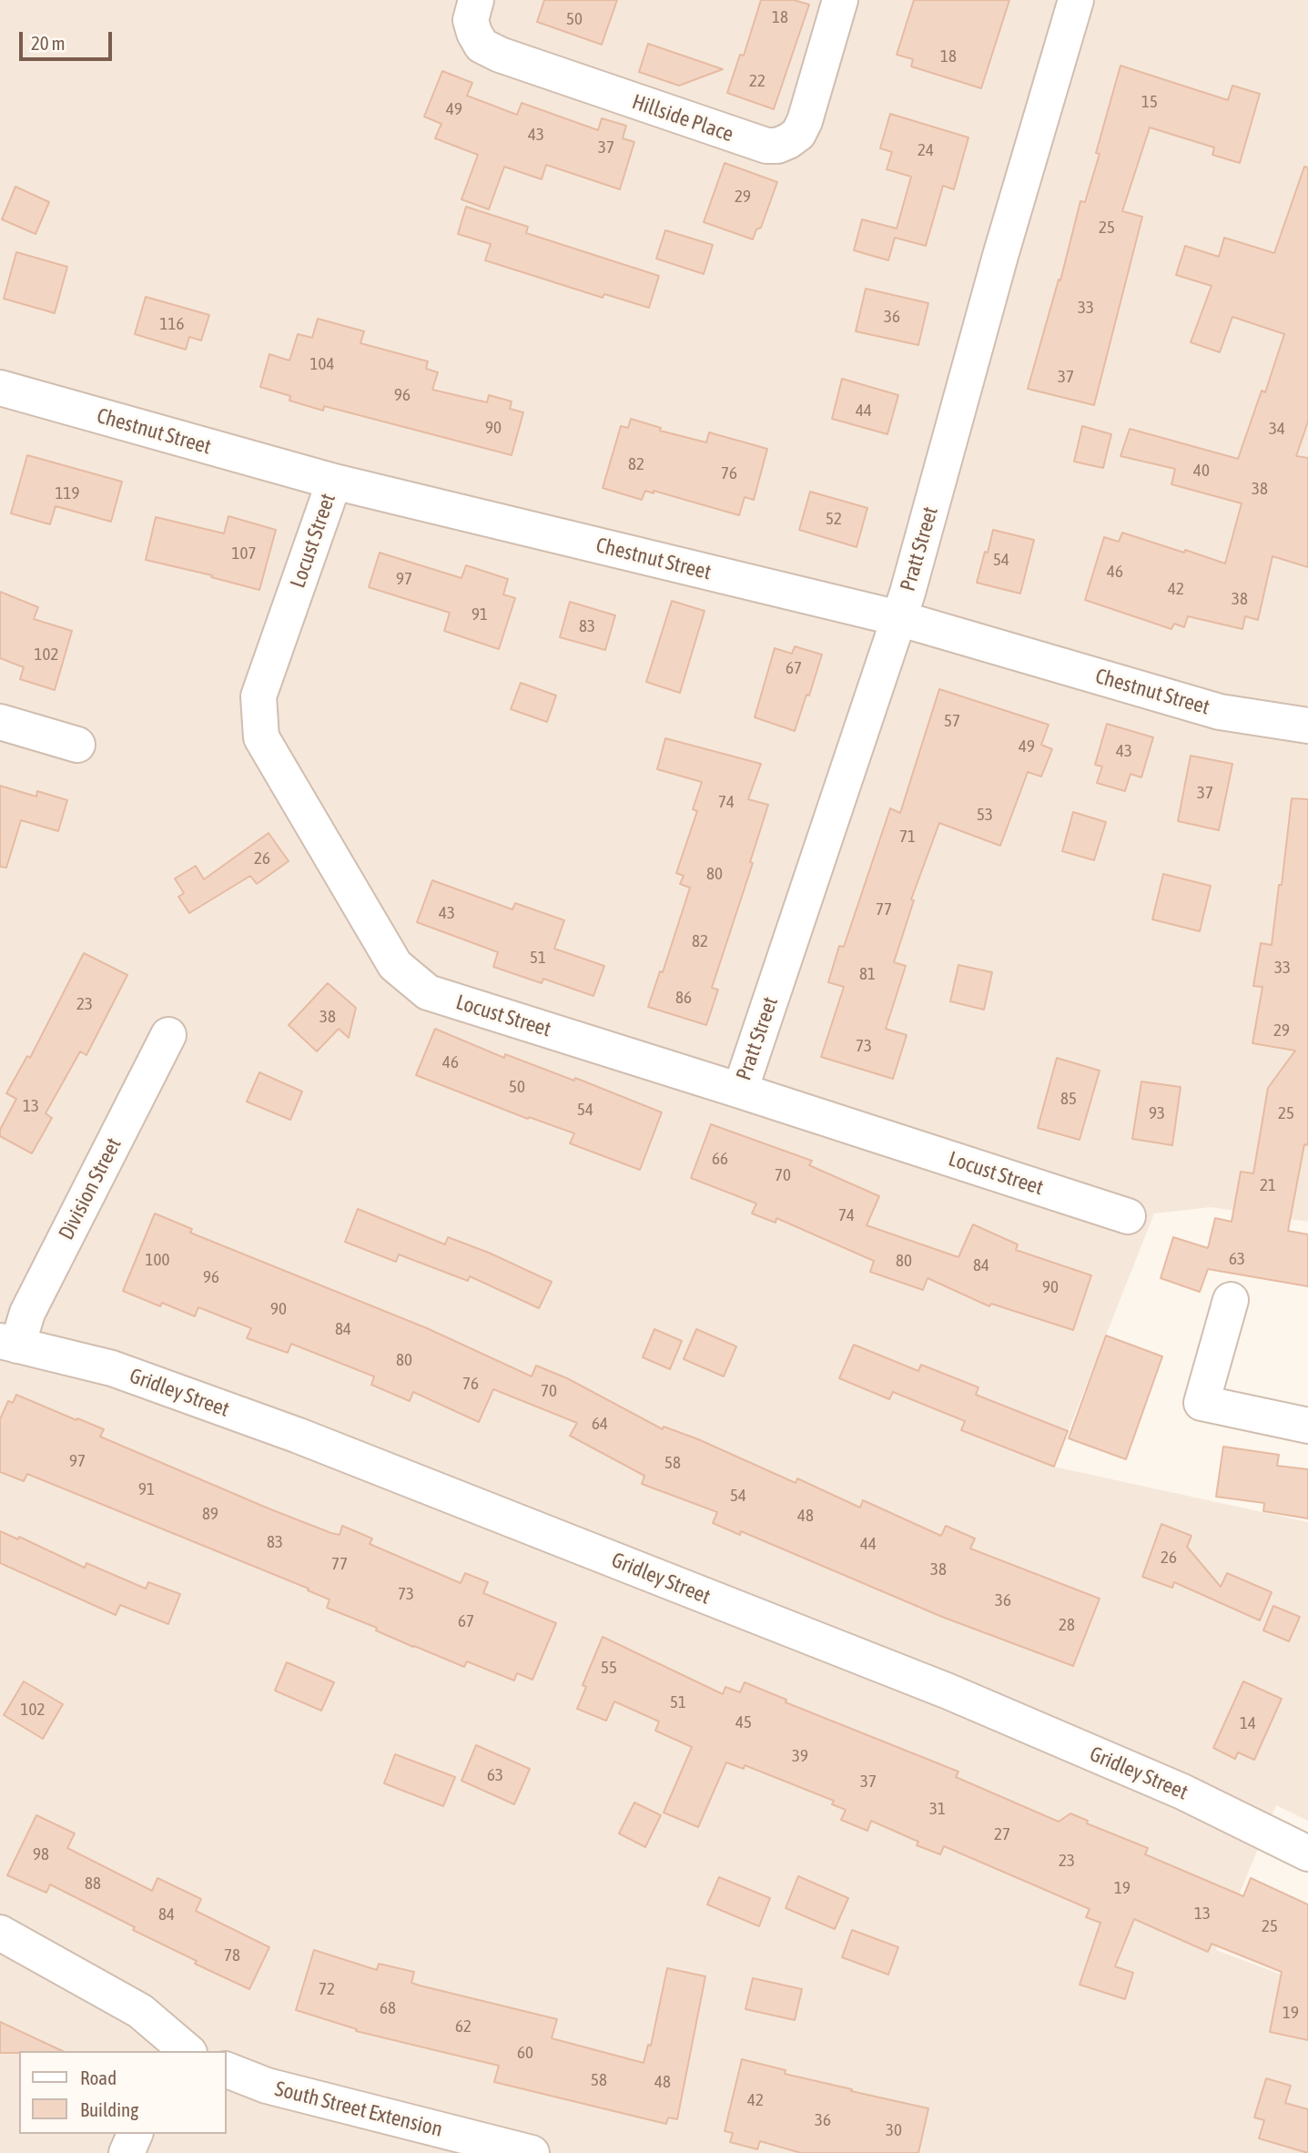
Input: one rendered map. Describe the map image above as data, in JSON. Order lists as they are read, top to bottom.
{
  "streets": {
    "street": [
      "Hillside Place",
      "Chestnut Street",
      "Locust Street",
      "Pratt Street",
      "Division Street",
      "Gridley Street",
      "South Street Extension"
    ]
  },
  "crossings": [
    ["Chestnut Street", "Locust Street"],
    ["Chestnut Street", "Pratt Street"],
    ["Locust Street", "Pratt Street"],
    ["Division Street", "Gridley Street"]
  ],
  "house_numbers": [
    "18",
    "50",
    "18",
    "22",
    "15",
    "49",
    "43",
    "37",
    "24",
    "29",
    "25",
    "33",
    "36",
    "116",
    "104",
    "37",
    "96",
    "44",
    "90",
    "34",
    "82",
    "40",
    "76",
    "38",
    "119",
    "52",
    "107",
    "54",
    "46",
    "97",
    "42",
    "38",
    "91",
    "83",
    "102",
    "67",
    "57",
    "49",
    "43",
    "37",
    "74",
    "53",
    "71",
    "26",
    "80",
    "77",
    "43",
    "82",
    "51",
    "33",
    "81",
    "86",
    "23",
    "38",
    "29",
    "73",
    "46",
    "50",
    "85",
    "13",
    "54",
    "93",
    "25",
    "66",
    "70",
    "21",
    "74",
    "63",
    "100",
    "80",
    "84",
    "96",
    "90",
    "90",
    "84",
    "80",
    "76",
    "70",
    "64",
    "97",
    "58",
    "91",
    "54",
    "89",
    "48",
    "83",
    "44",
    "26",
    "77",
    "38",
    "73",
    "36",
    "67",
    "28",
    "55",
    "51",
    "102",
    "45",
    "14",
    "39",
    "63",
    "37",
    "31",
    "27",
    "98",
    "23",
    "88",
    "19",
    "13",
    "84",
    "25",
    "78",
    "72",
    "68",
    "19",
    "62",
    "60",
    "58",
    "48",
    "42",
    "36",
    "30"
  ],
  "legend": ["Road", "Building"],
  "scale_bar": "20 m"
}
